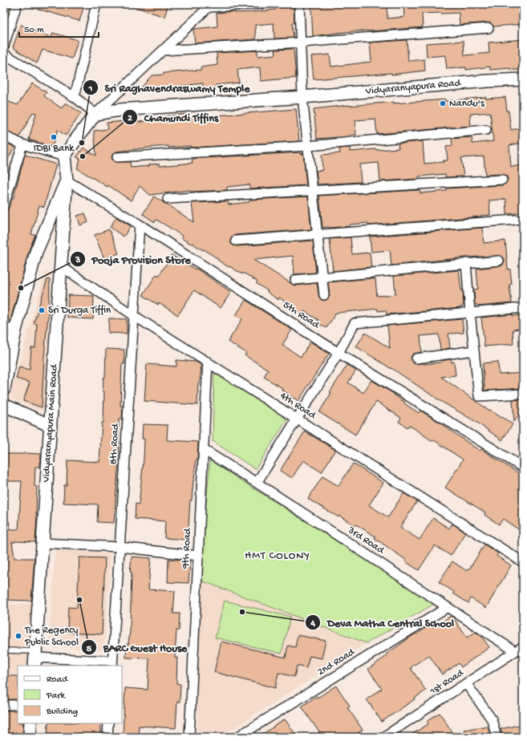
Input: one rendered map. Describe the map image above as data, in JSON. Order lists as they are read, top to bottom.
{
  "streets": {
    "main road": ["Vidyaranyapura Road", "Vidyaranyapura Main Road"],
    "street": [
      "5th Road",
      "4th Road",
      "8th Road",
      "3rd Road",
      "9th Road",
      "2nd Road",
      "1st Road"
    ]
  },
  "crossings": [
    ["5th Road", "Vidyaranyapura Main Road"],
    ["5th Road", "8th Road"],
    ["4th Road", "Vidyaranyapura Main Road"],
    ["4th Road", "8th Road"],
    ["4th Road", "9th Road"],
    ["3rd Road", "9th Road"],
    ["3rd Road", "2nd Road"],
    ["3rd Road", "1st Road"]
  ],
  "districts": ["HMT COLONY"],
  "places": [
    "Nandu's",
    "IDBI Bank",
    "Sri Raghavendraswamy Temple",
    "Chamundi Tiffins",
    "Pooja Provision Store",
    "Sri Durga Tiffin",
    "BARC Guest House",
    "Deva Matha Central School",
    "The Regency Public School"
  ],
  "legend": ["Road", "Park", "Building"],
  "scale_bar": "50 m"
}
